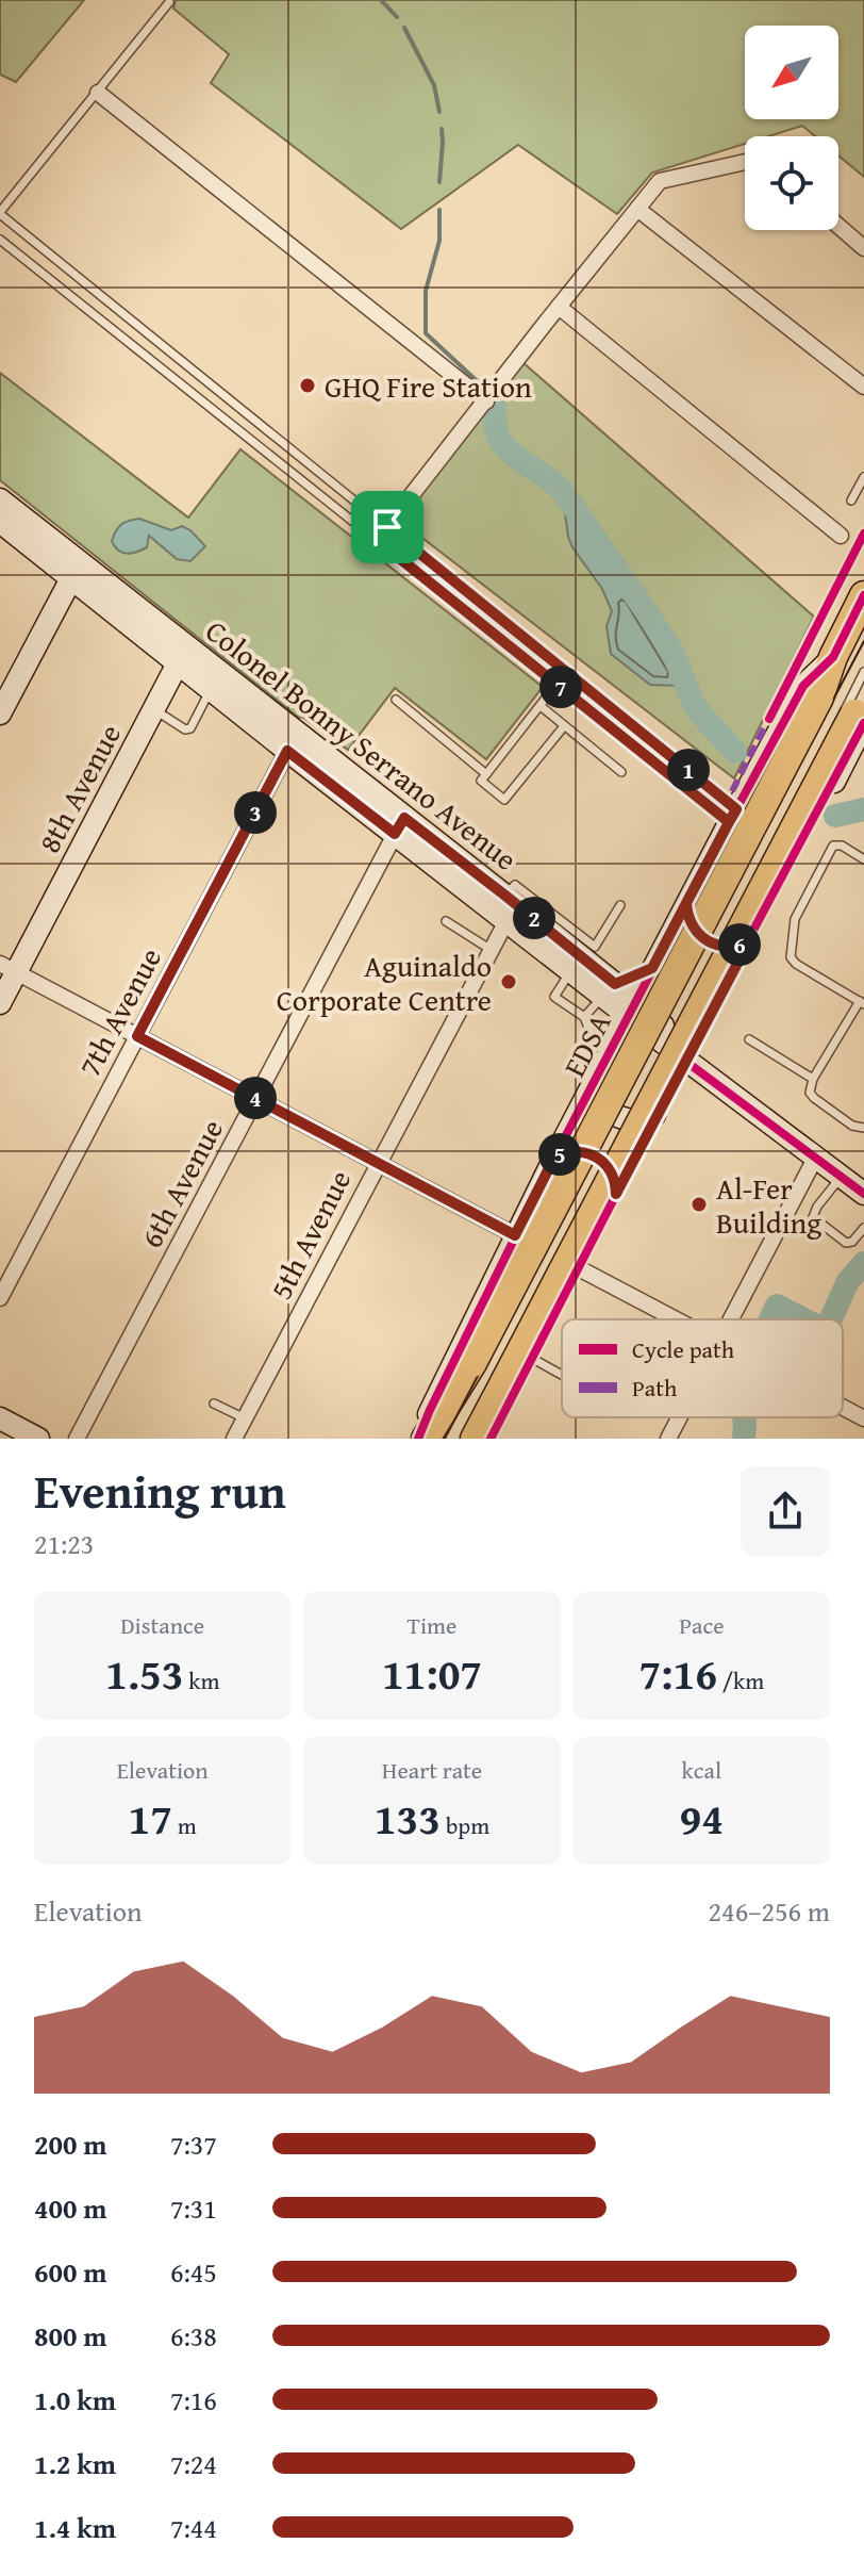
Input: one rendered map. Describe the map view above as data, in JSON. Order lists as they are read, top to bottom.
{
  "streets": {
    "highway": ["EDSA"],
    "main road": ["Colonel Bonny Serrano Avenue", "8th Avenue"],
    "street": ["7th Avenue", "6th Avenue", "5th Avenue"]
  },
  "crossings": [
    ["Colonel Bonny Serrano Avenue", "8th Avenue"],
    ["Colonel Bonny Serrano Avenue", "7th Avenue"],
    ["Colonel Bonny Serrano Avenue", "EDSA"],
    ["Colonel Bonny Serrano Avenue", "6th Avenue"],
    ["Colonel Bonny Serrano Avenue", "5th Avenue"]
  ],
  "places": ["GHQ Fire Station", "Aguinaldo Corporate Centre", "Al-Fer Building"],
  "legend": ["Cycle path", "Path"],
  "north": "bottom left",
  "page": {
    "pins": [
      "7",
      "1",
      "3",
      "2",
      "6",
      "4",
      "5"
    ],
    "heading": ["Evening run", "21:23"],
    "stats": [
      ["Distance", "1.53 km"],
      ["Time", "11:07"],
      ["Pace", "7:16 /km"],
      ["Elevation", "17 m"],
      ["Heart rate", "133 bpm"],
      ["kcal", "94"]
    ],
    "chart": ["Elevation", "246–256 m"],
    "list": [
      {
        "name": "200 m",
        "note": "7:37"
      },
      {
        "name": "400 m",
        "note": "7:31"
      },
      {
        "name": "600 m",
        "note": "6:45"
      },
      {
        "name": "800 m",
        "note": "6:38"
      },
      {
        "name": "1.0 km",
        "note": "7:16"
      },
      {
        "name": "1.2 km",
        "note": "7:24"
      },
      {
        "name": "1.4 km",
        "note": "7:44"
      }
    ]
  }
}
